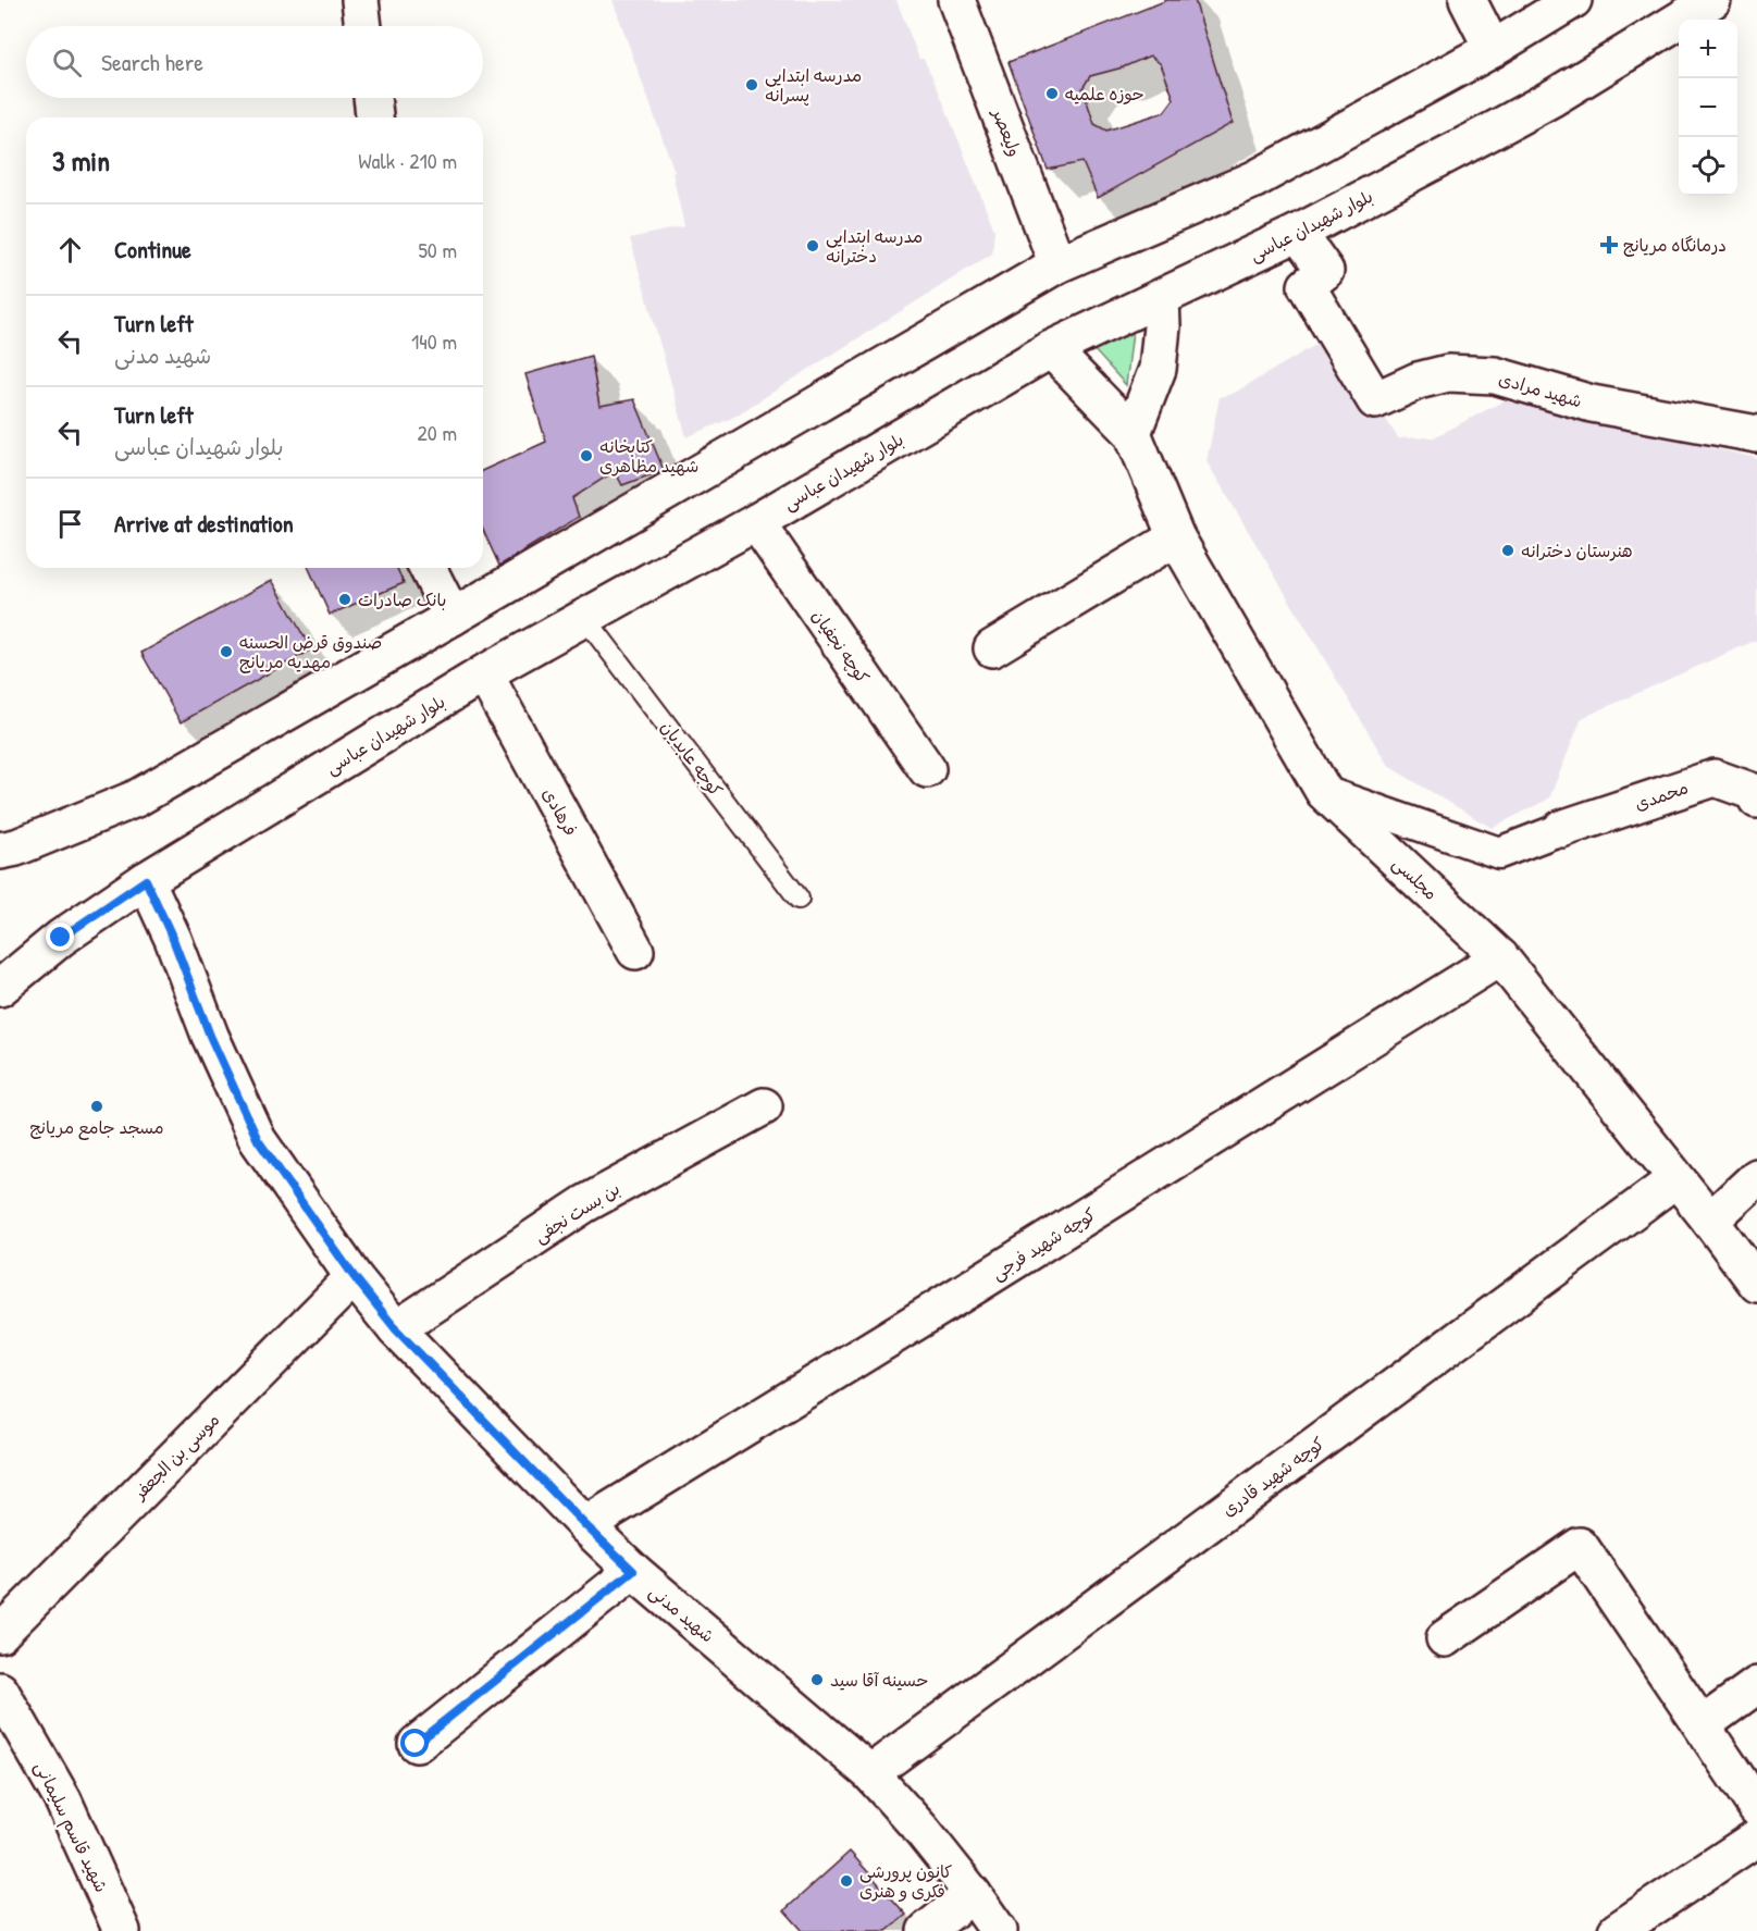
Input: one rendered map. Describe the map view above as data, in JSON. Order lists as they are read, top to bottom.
{
  "streets": {
    "street": [
      "ولیعصر",
      "بلوار شهیدان عباسی",
      "شهید مرادی",
      "کوچه نجفیان",
      "محمدی",
      "فرهادی",
      "مجلسی",
      "بن بست نجفی",
      "کوچه شهید فرجی",
      "موسی بن الجعفر",
      "کوچه شهید قادری",
      "شهید مدنی",
      "شهید قاسم سلیمانی"
    ],
    "lane": ["کوجه عابدیان"]
  },
  "crossings": [
    ["بلوار شهیدان عباسی", "شهید مرادی"],
    ["بلوار شهیدان عباسی", "کوچه نجفیان"],
    ["بلوار شهیدان عباسی", "کوجه عابدیان"],
    ["بلوار شهیدان عباسی", "فرهادی"],
    ["بلوار شهیدان عباسی", "شهید مدنی"],
    ["مجلسی", "کوچه شهید فرجی"],
    ["مجلسی", "کوچه شهید قادری"],
    ["بن بست نجفی", "شهید مدنی"],
    ["کوچه شهید فرجی", "شهید مدنی"],
    ["موسی بن الجعفر", "شهید مدنی"],
    ["کوچه شهید قادری", "شهید مدنی"]
  ],
  "places": {
    "other": [
      "مدرسه ابتدایی پسرانه",
      "حوزه علمیه",
      "مدرسه ابتدایی دخترانه",
      "کتابخانه شهید مظاهری",
      "هنرستان دخترانه",
      "بانک صادرات",
      "صندوق قرض الحسنه مهدیه مریانج",
      "مسجد جامع مریانج",
      "حسینه آقا سید",
      "کانون پرورشی فکری و هنری"
    ],
    "health": ["درمانگاه مریانج"]
  },
  "page": {
    "map_buttons": ["+", "−"],
    "search": "Search here",
    "heading": ["3 min", "Walk · 210 m"],
    "list": [
      ["Continue", "50 m"],
      ["Turn left", "شهید مدنی", "140 m"],
      ["Turn left", "بلوار شهیدان عباسی", "20 m"],
      "Arrive at destination"
    ]
  }
}
